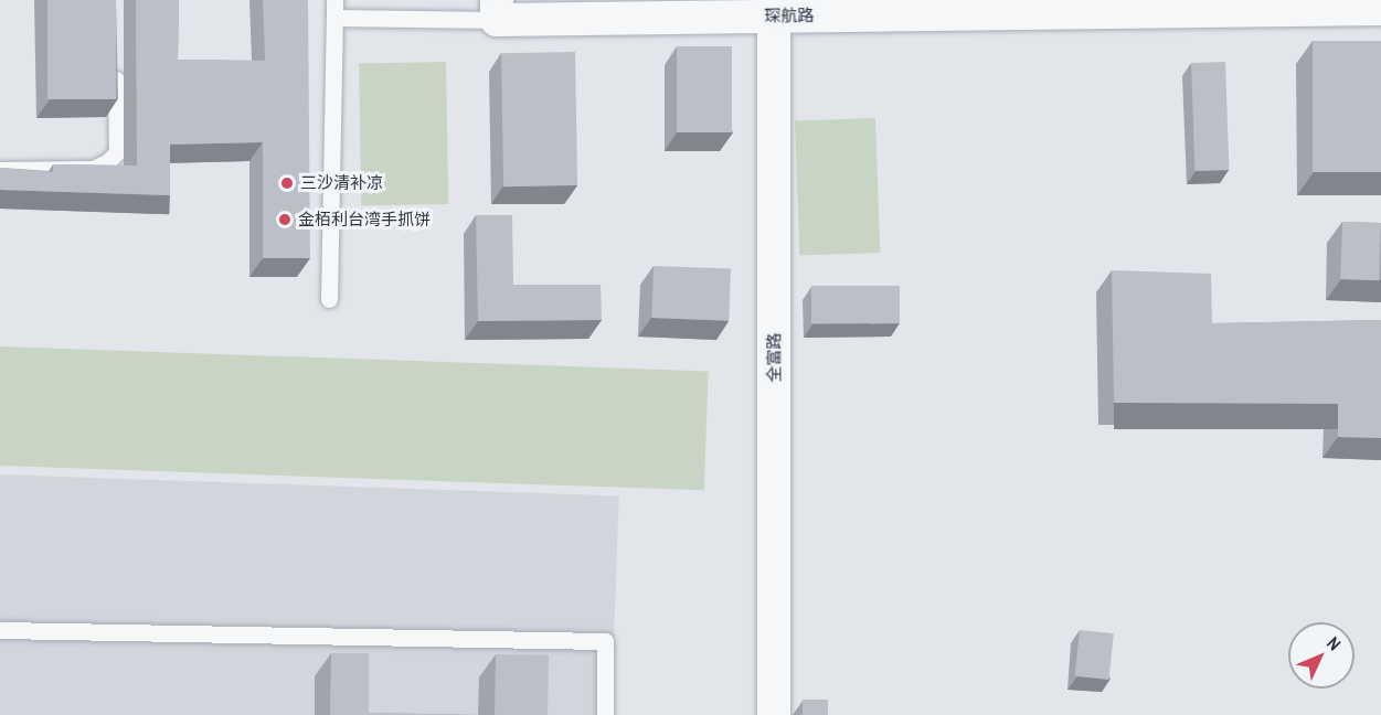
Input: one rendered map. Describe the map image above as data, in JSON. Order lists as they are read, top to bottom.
{
  "streets": {
    "street": ["琛航路", "全富路"]
  },
  "crossings": [
    ["琛航路", "全富路"]
  ],
  "places": ["三沙清补凉", "金栢利台湾手抓饼"],
  "north": "top right"
}
